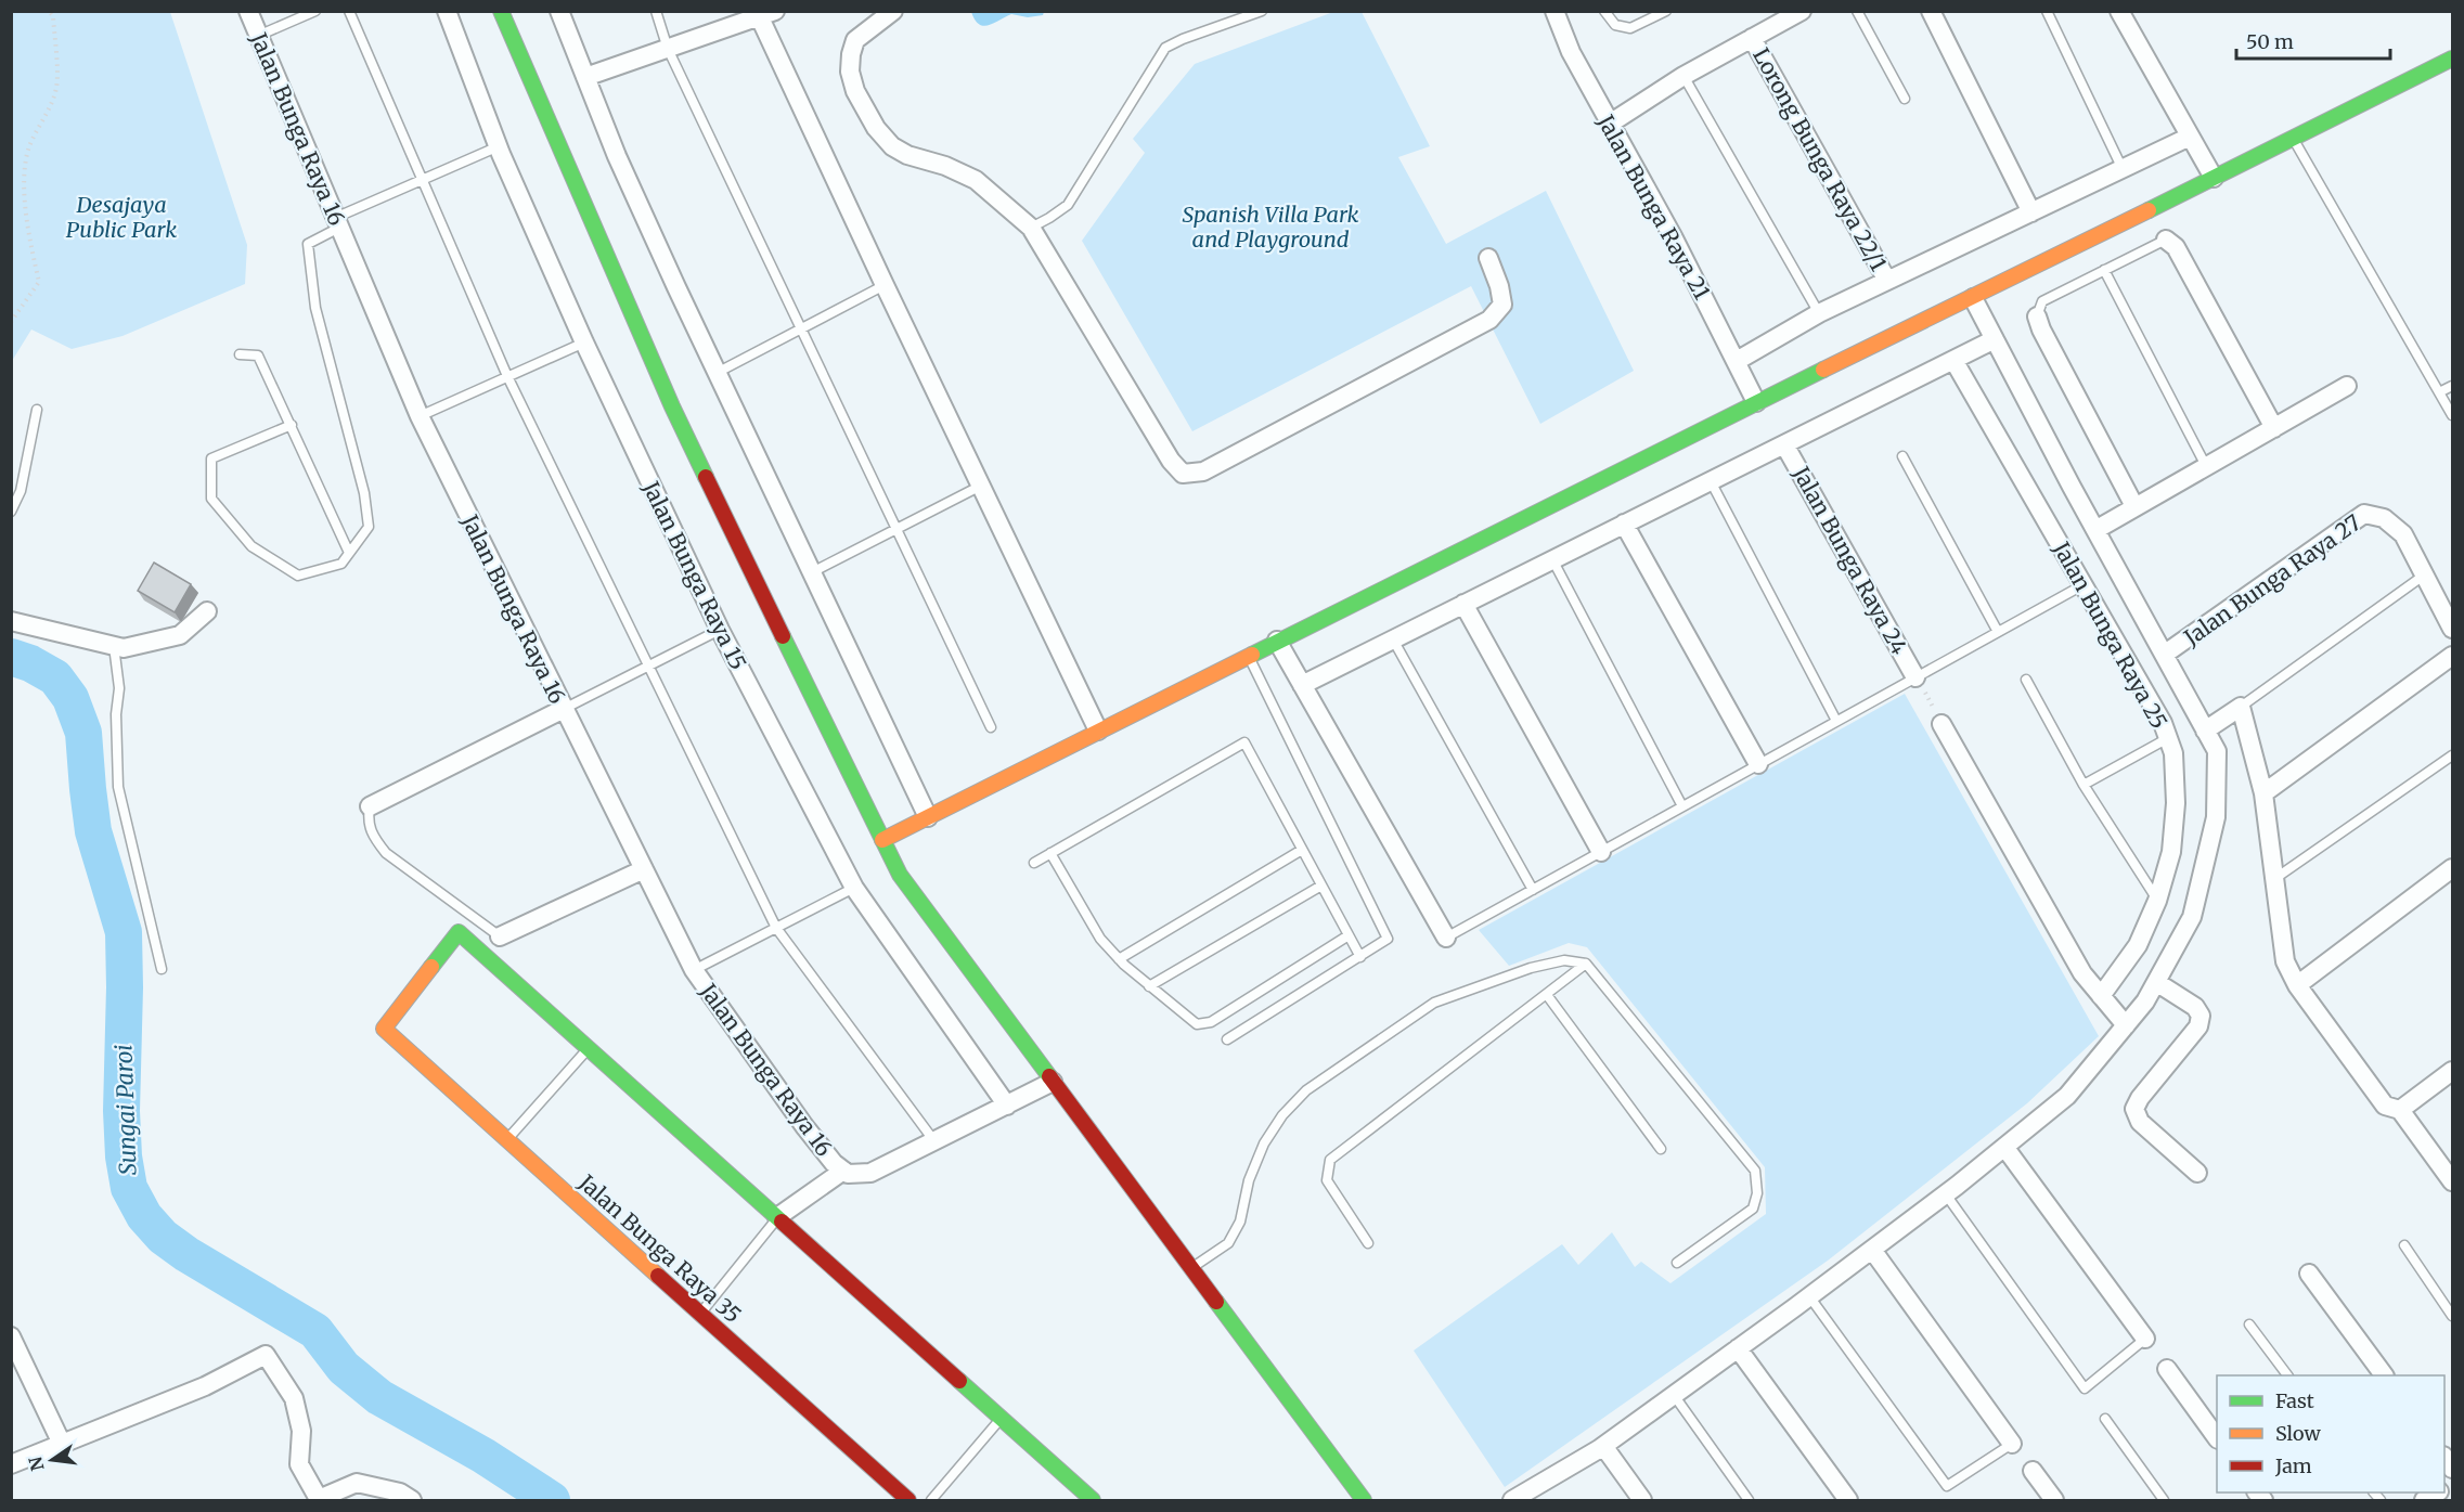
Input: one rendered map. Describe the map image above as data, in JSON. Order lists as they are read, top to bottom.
{
  "streets": {
    "street": [
      "Jalan Bunga Raya 16",
      "Lorong Bunga Raya 22/1",
      "Jalan Bunga Raya 21",
      "Jalan Bunga Raya 24",
      "Jalan Bunga Raya 15",
      "Jalan Bunga Raya 27",
      "Jalan Bunga Raya 25",
      "Jalan Bunga Raya 35"
    ]
  },
  "water": ["Sungai Paroi"],
  "parks": ["Desajaya Public Park", "Spanish Villa Park and Playground"],
  "legend": ["Fast", "Slow", "Jam"],
  "scale_bar": "50 m",
  "north": "left"
}
